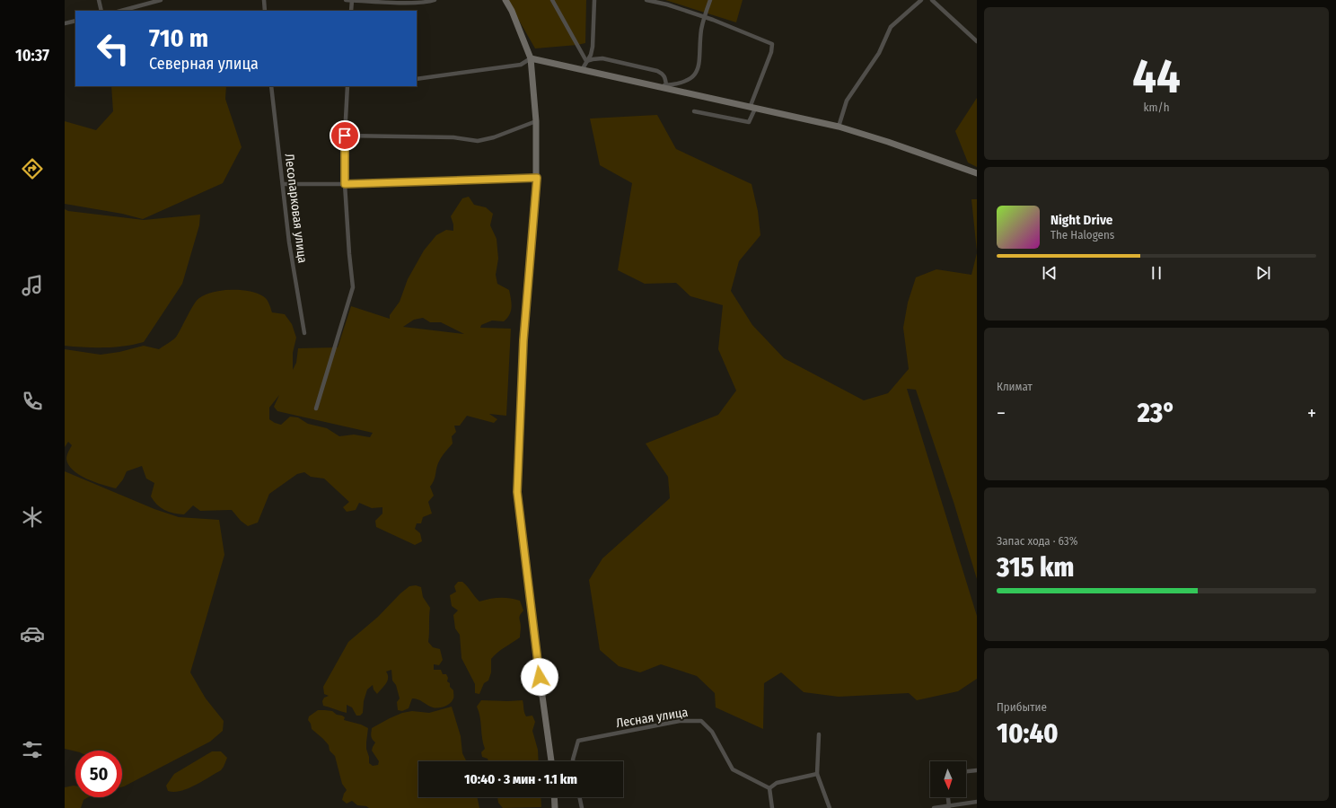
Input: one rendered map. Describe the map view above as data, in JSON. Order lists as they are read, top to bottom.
{
  "streets": {
    "street": ["Лесопарковая улица", "Лесная улица"]
  },
  "north": "bottom",
  "page": {
    "tabs": "10:37",
    "tile": [
      ["44", "km/h"],
      "Климат",
      ["Запас хода · 63%", "315 km"],
      ["Прибытие", "10:40"]
    ],
    "turn": ["710 m", "Северная улица"],
    "song": ["Night Drive", "The Halogens"],
    "heat": ["−", "23°", "+"],
    "limit": "50",
    "trip": "10:40 · 3 мин · 1.1 km"
  }
}
